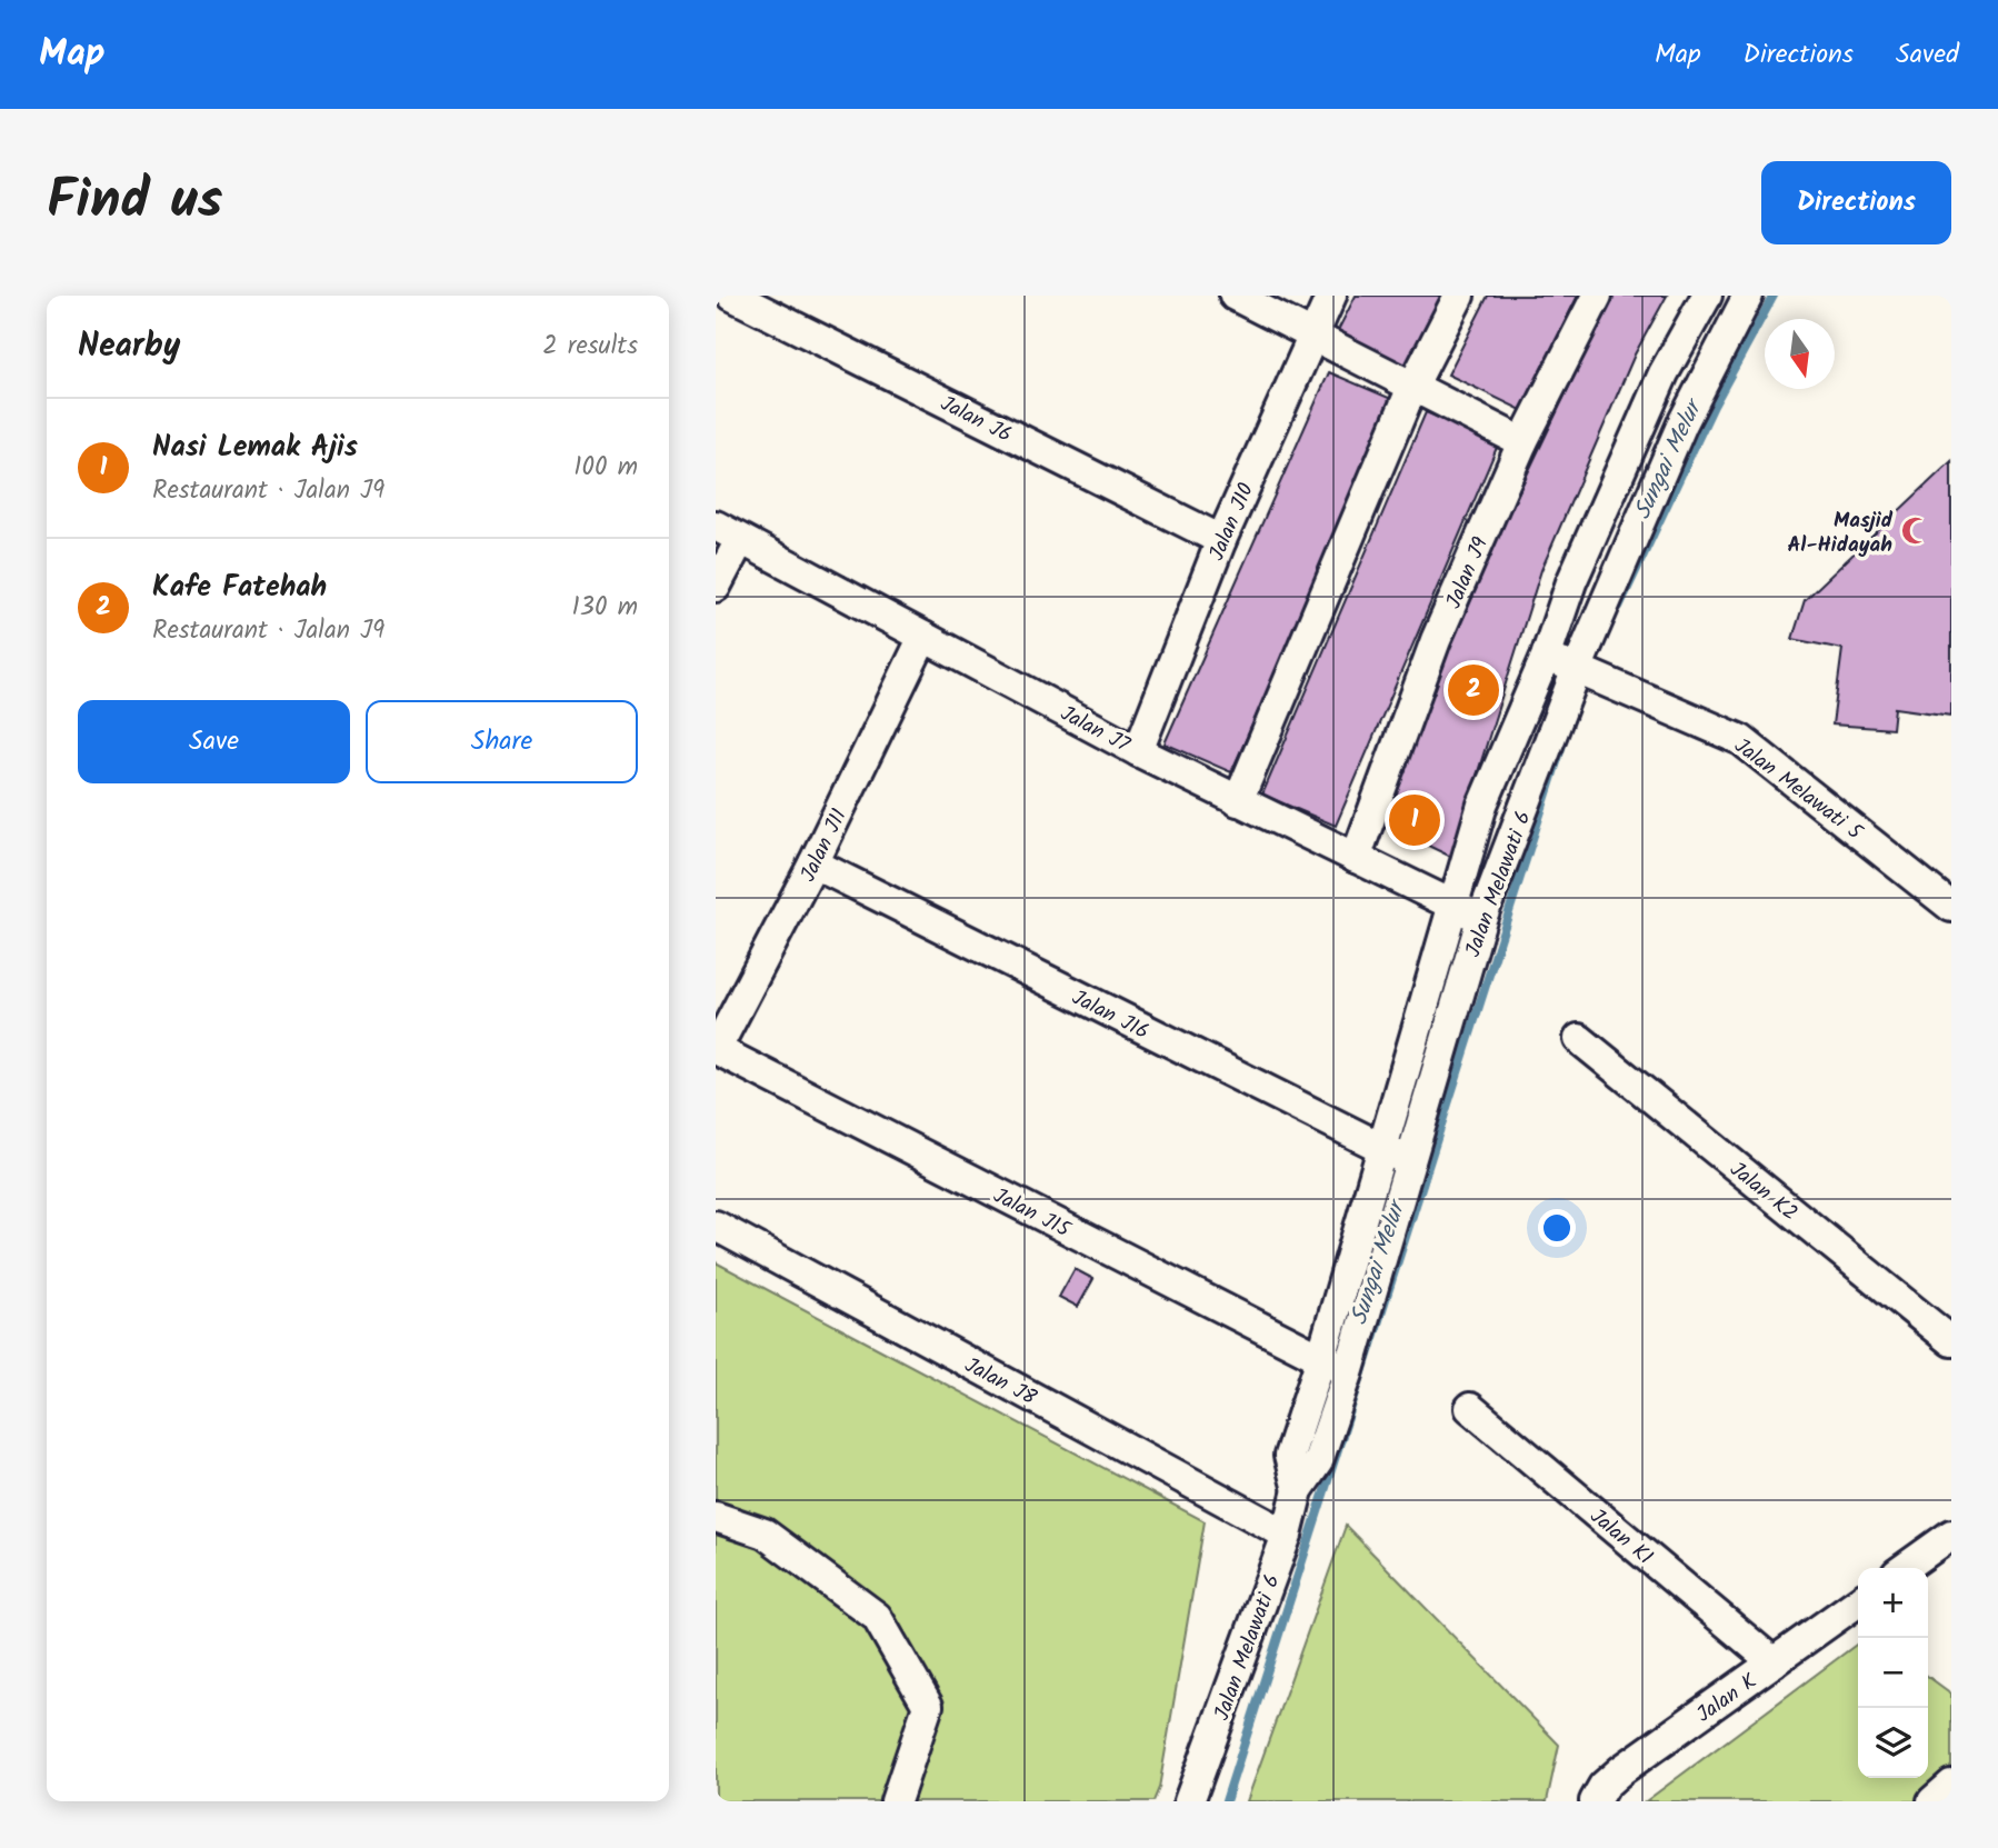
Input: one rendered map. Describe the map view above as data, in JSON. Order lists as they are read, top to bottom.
{
  "streets": {
    "street": [
      "Jalan J6",
      "Jalan J10",
      "Jalan J9",
      "Jalan J7",
      "Jalan Melawati 5",
      "Jalan J11",
      "Jalan Melawati 6",
      "Jalan J16",
      "Jalan K2",
      "Jalan J15",
      "Jalan J8",
      "Jalan K1",
      "Jalan K"
    ]
  },
  "crossings": [
    ["Jalan J6", "Jalan J10"],
    ["Jalan J10", "Jalan J7"],
    ["Jalan J9", "Jalan J7"],
    ["Jalan J7", "Jalan J11"],
    ["Jalan J7", "Jalan Melawati 6"],
    ["Jalan Melawati 5", "Jalan Melawati 6"],
    ["Jalan J11", "Jalan J16"],
    ["Jalan J11", "Jalan J15"],
    ["Jalan Melawati 6", "Jalan J16"],
    ["Jalan Melawati 6", "Jalan J15"],
    ["Jalan Melawati 6", "Jalan J8"],
    ["Jalan K1", "Jalan K"]
  ],
  "water": ["Sungai Melur"],
  "places": {
    "mosque": ["Masjid Al-Hidayah"]
  },
  "north": "bottom",
  "page": {
    "header": "Map",
    "nav": ["Map", "Directions", "Saved"],
    "title": "Find us",
    "buttons": [
      "Directions",
      ["Save", "Share"]
    ],
    "heading": ["Nearby", "2 results"],
    "list": [
      {
        "mark": "1",
        "name": "Nasi Lemak Ajis",
        "note": "Restaurant · Jalan J9",
        "value": "100 m"
      },
      {
        "mark": "2",
        "name": "Kafe Fatehah",
        "note": "Restaurant · Jalan J9",
        "value": "130 m"
      }
    ],
    "pins": ["2", "1"],
    "map_buttons": ["+", "−"]
  }
}
